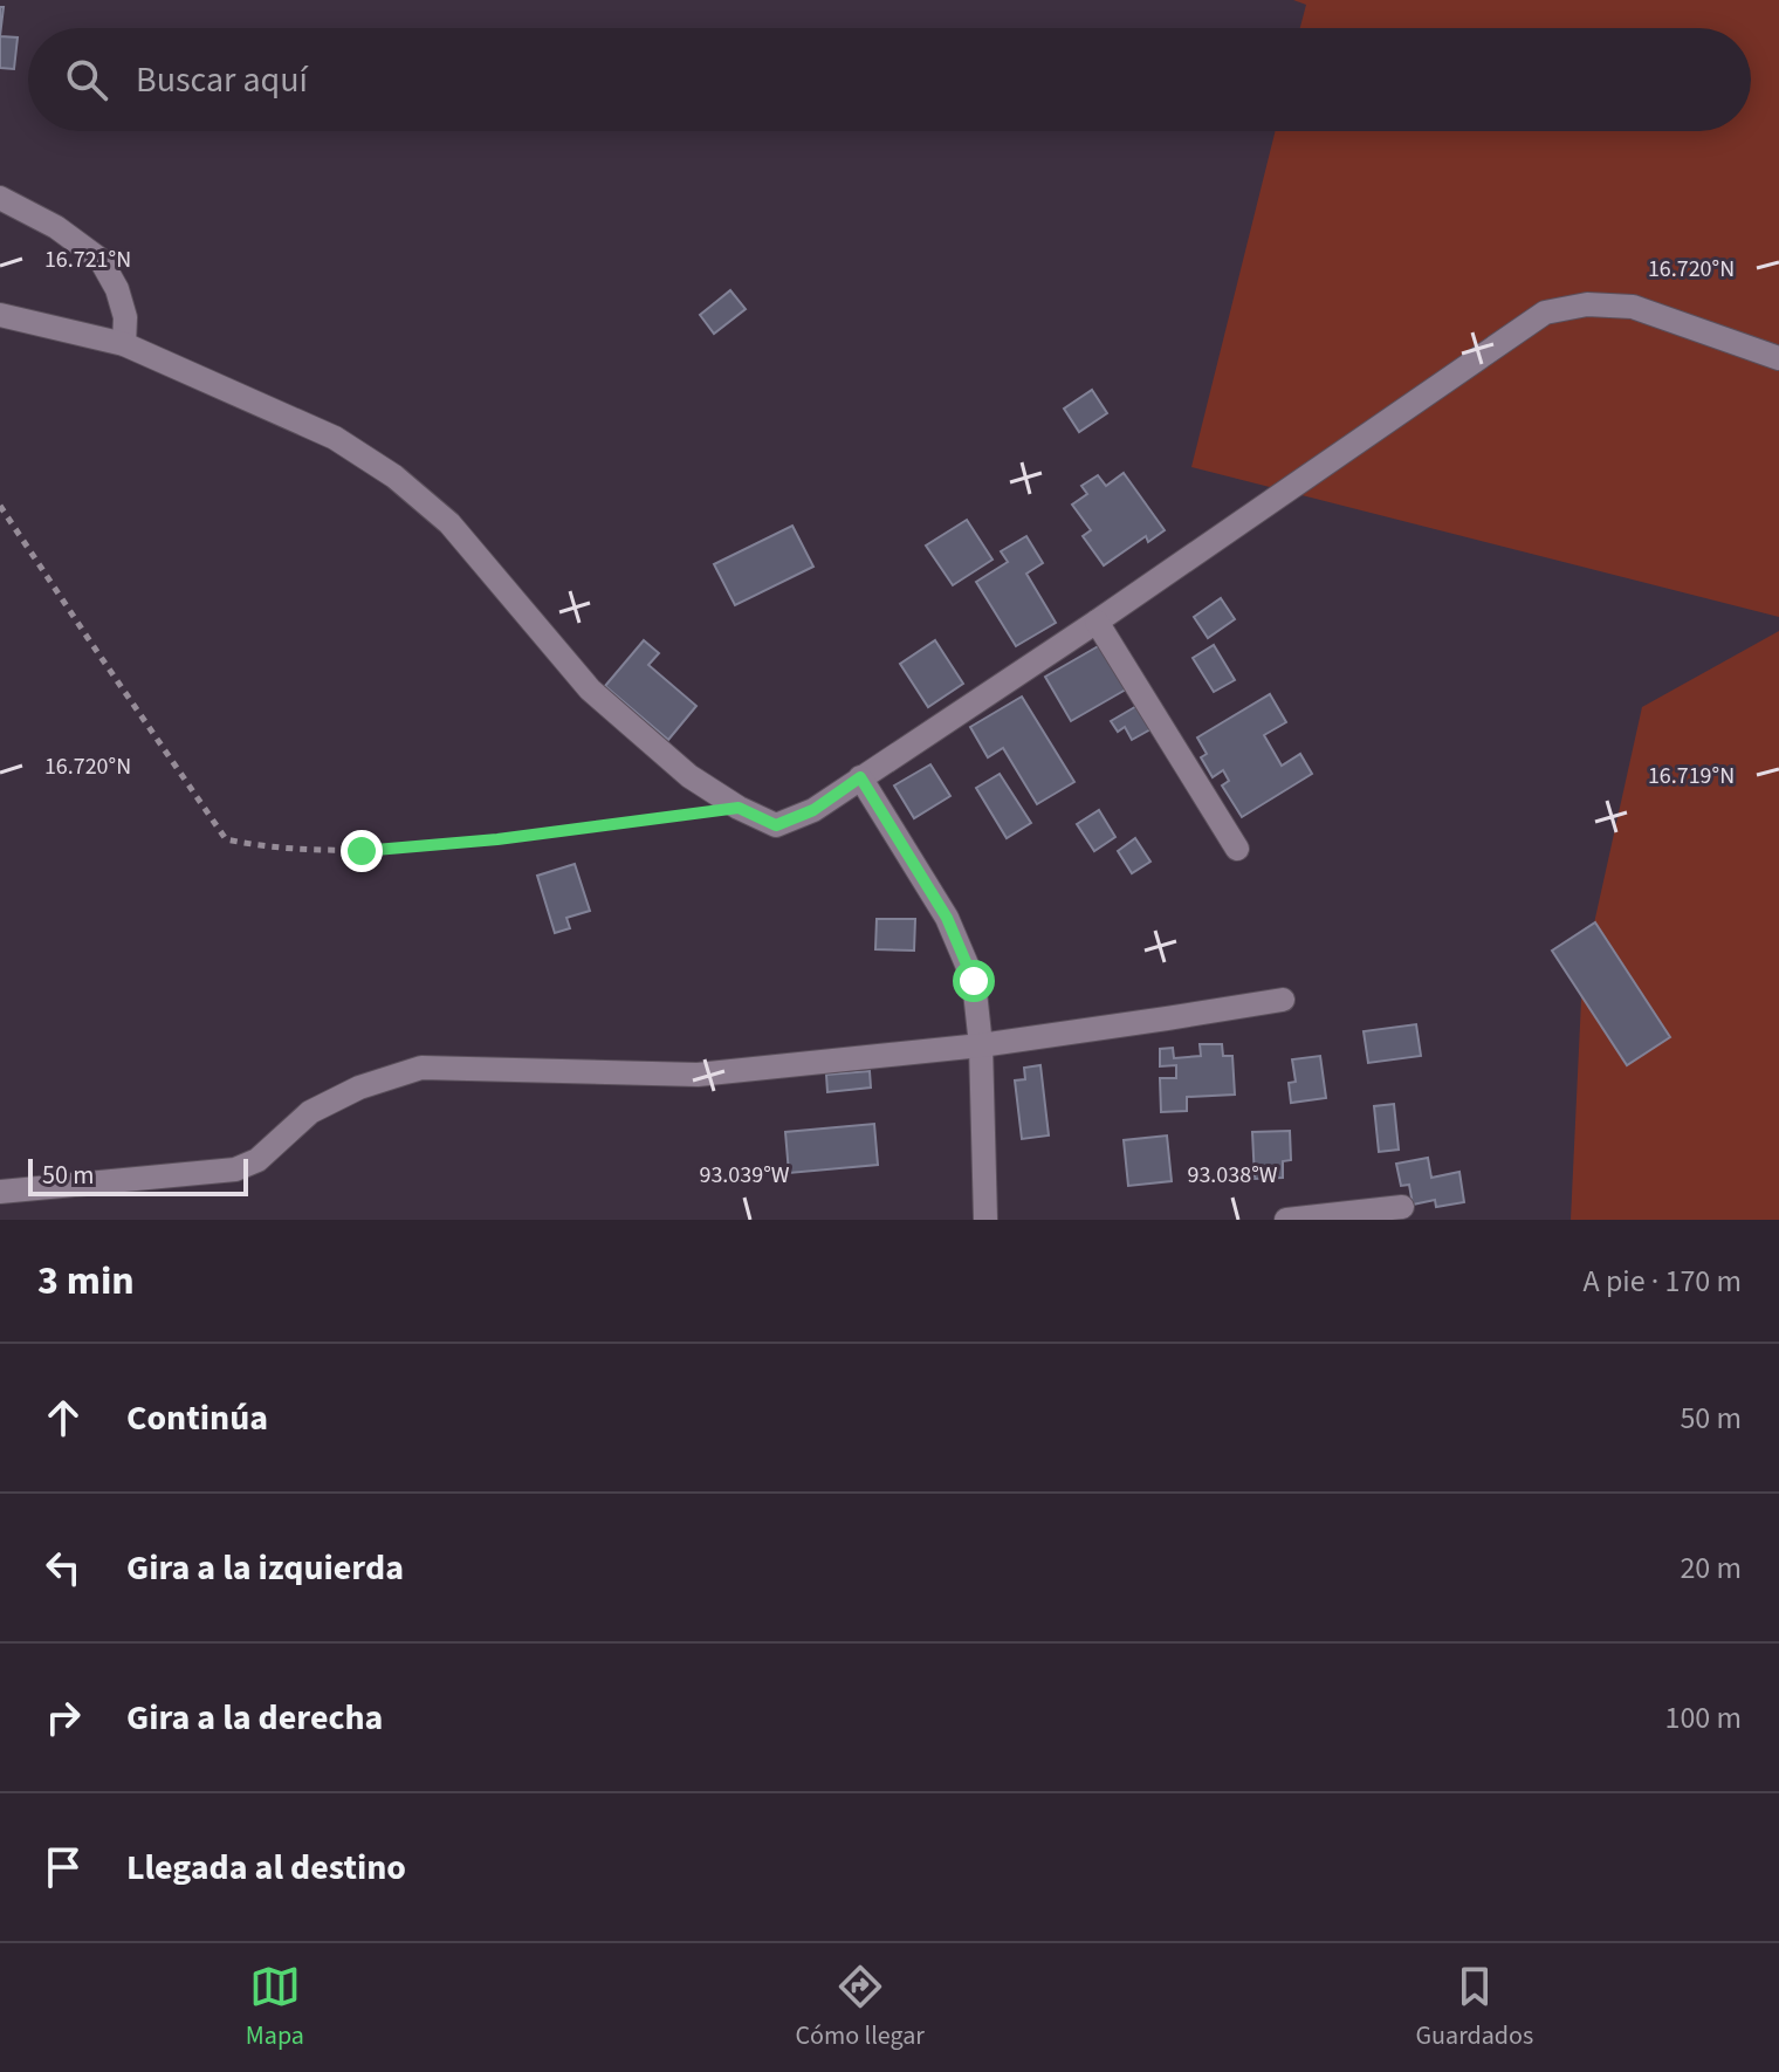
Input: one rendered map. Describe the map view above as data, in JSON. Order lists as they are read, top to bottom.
{
  "scale_bar": "50 m",
  "page": {
    "search": "Buscar aquí",
    "scale": "50 m",
    "heading": ["3 min", "A pie · 170 m"],
    "list": [
      ["Continúa", "50 m"],
      ["Gira a la izquierda", "20 m"],
      ["Gira a la derecha", "100 m"],
      "Llegada al destino"
    ],
    "nav": ["Mapa", "Cómo llegar", "Guardados"]
  },
  "coordinates": [
    "16.721°N",
    "16.720°N",
    "16.719°N",
    "93.039°W",
    "93.038°W"
  ]
}
